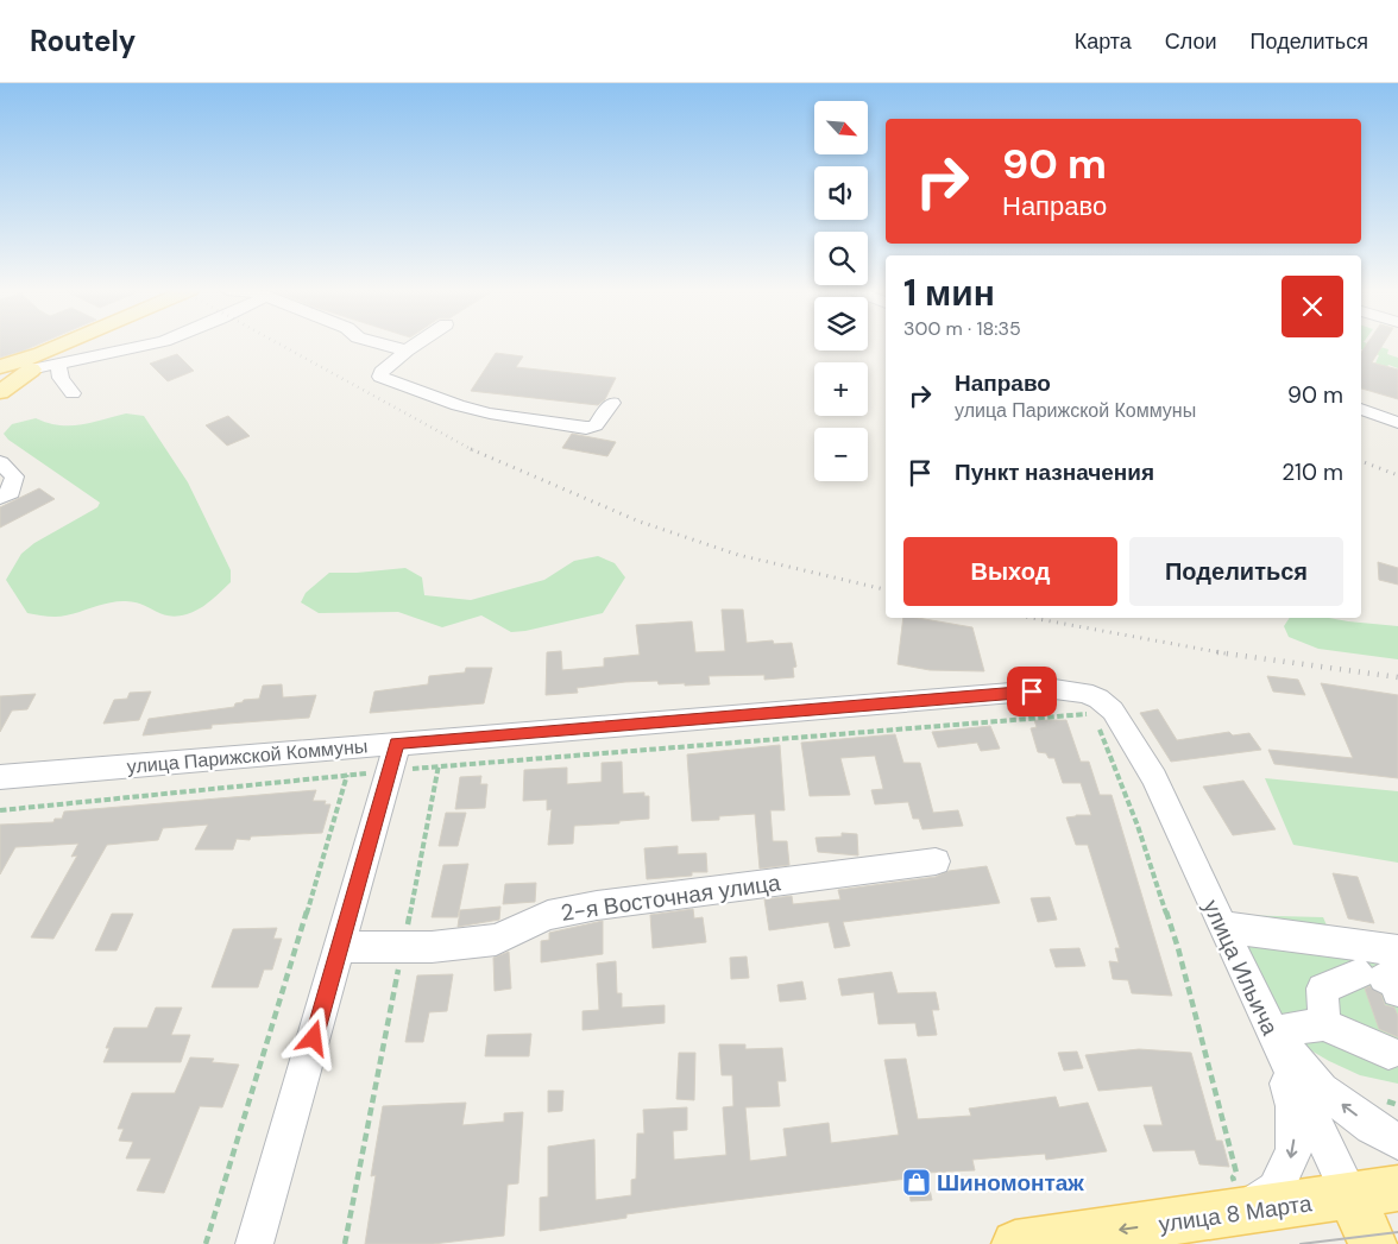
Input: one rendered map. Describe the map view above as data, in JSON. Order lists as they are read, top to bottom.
{
  "streets": {
    "main road": ["улица Ильича", "улица 8 Марта"],
    "street": ["улица Парижской Коммуны", "2-я Восточная улица"]
  },
  "crossings": [
    ["улица Парижской Коммуны", "улица Ильича"],
    ["улица Ильича", "улица 8 Марта"]
  ],
  "one_way": ["улица 8 Марта"],
  "places": {
    "shop": ["Шиномонтаж"]
  },
  "north": "bottom right",
  "page": {
    "header": "Routely",
    "nav": ["Карта", "Слои", "Поделиться"],
    "map_buttons": ["+", "−"],
    "turn": ["90 m", "Направо"],
    "heading": ["1 мин", "300 m · 18:35"],
    "list": [
      {
        "name": "Направо",
        "note": "улица Парижской Коммуны",
        "value": "90 m"
      },
      {
        "name": "Пункт назначения",
        "value": "210 m"
      }
    ],
    "buttons": ["Выход", "Поделиться"]
  }
}
